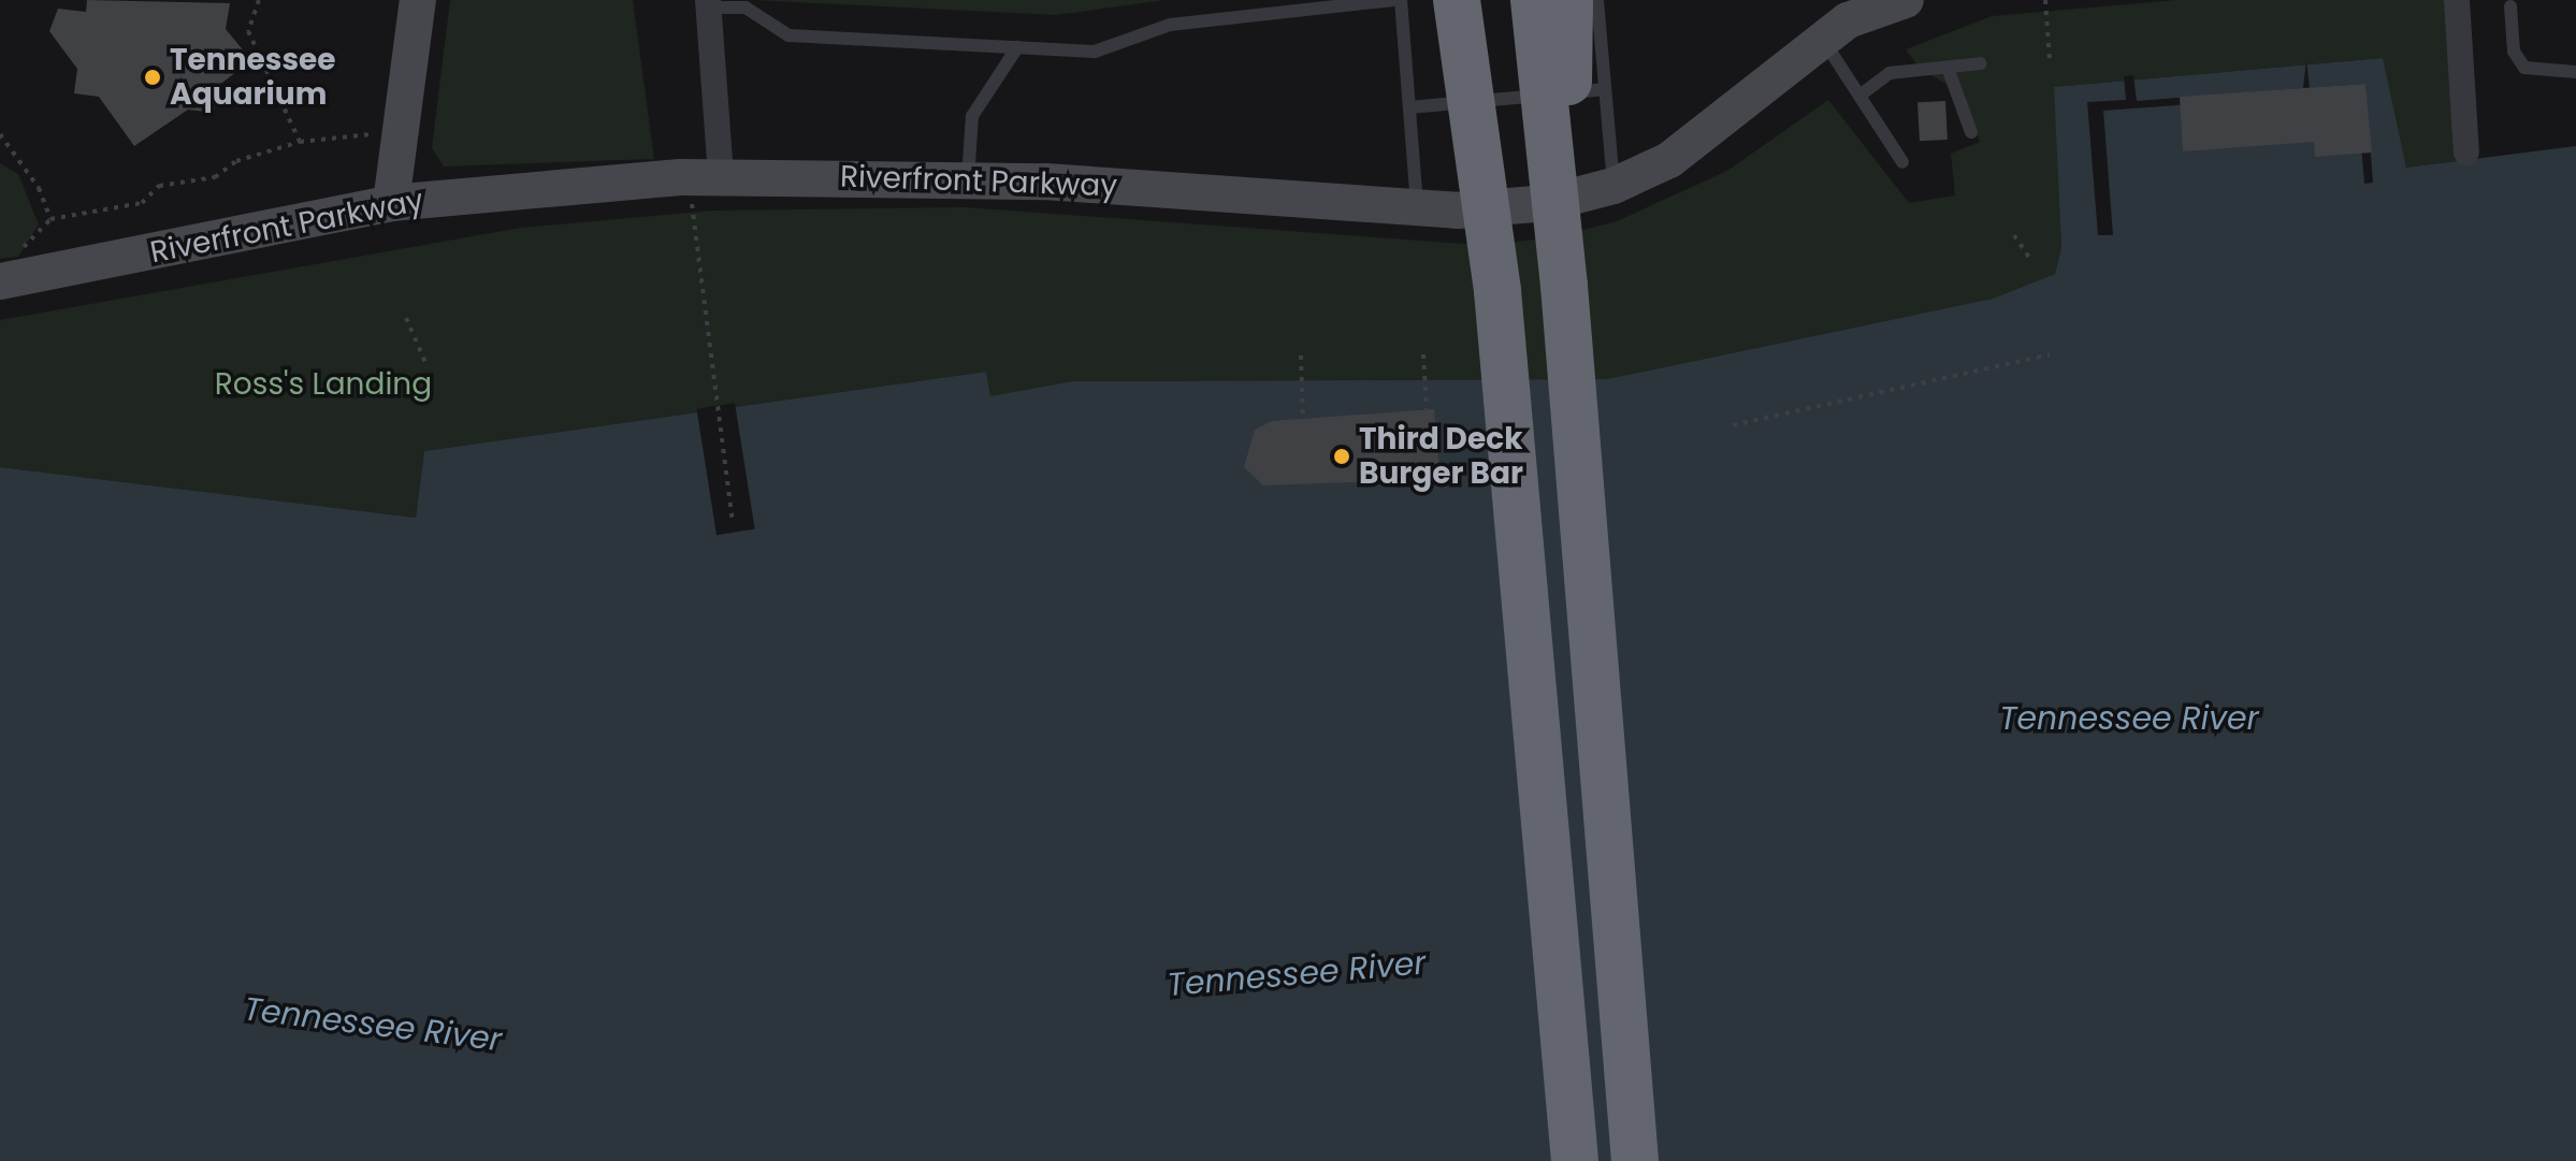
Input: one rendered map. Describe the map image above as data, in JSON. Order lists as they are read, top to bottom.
{
  "streets": {
    "main road": ["Riverfront Parkway"]
  },
  "water": ["Tennessee River"],
  "parks": ["Ross's Landing"],
  "places": ["Tennessee Aquarium", "Third Deck Burger Bar"]
}
